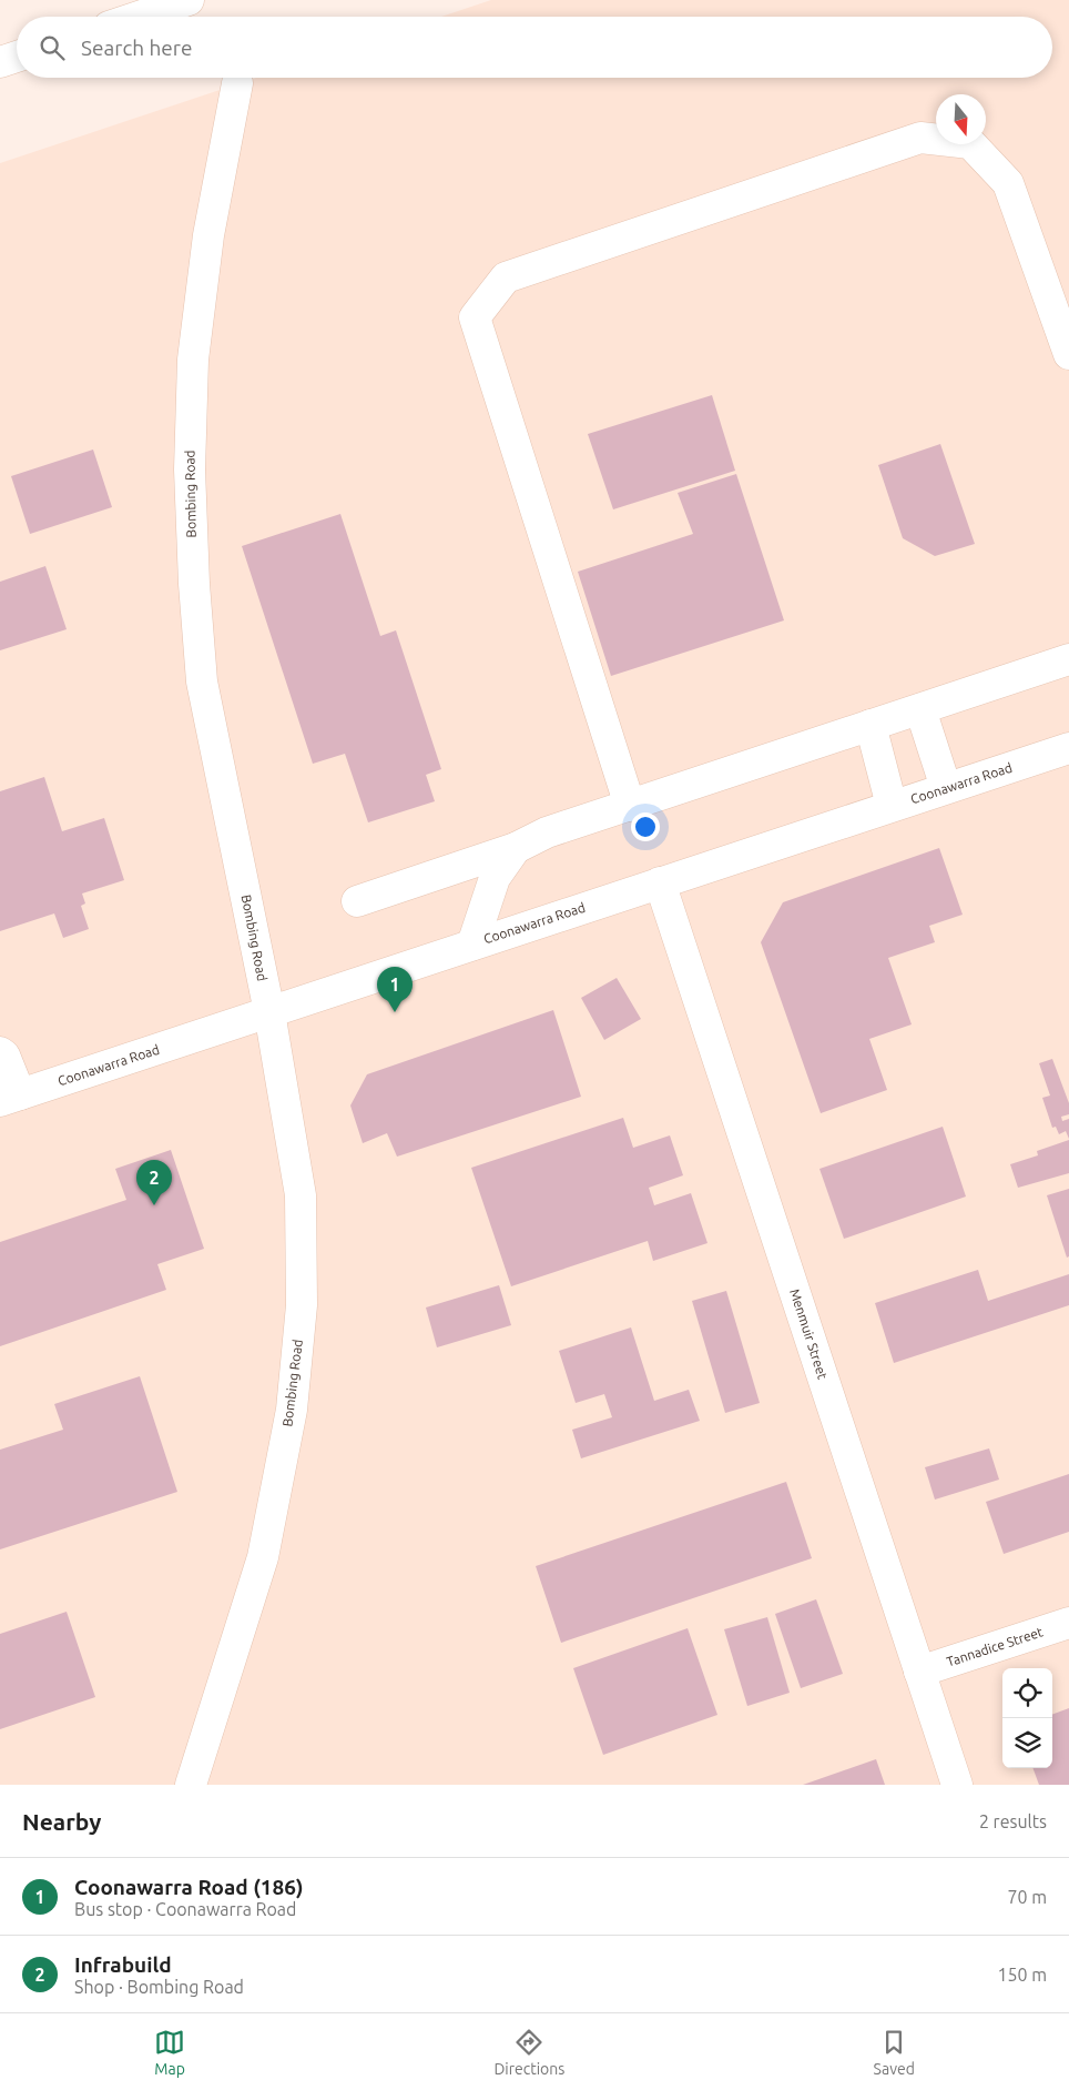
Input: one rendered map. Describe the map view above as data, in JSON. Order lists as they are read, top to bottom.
{
  "streets": {
    "street": [
      "Bombing Road",
      "Coonawarra Road",
      "Menmuir Street",
      "Tannadice Street"
    ]
  },
  "crossings": [
    ["Bombing Road", "Coonawarra Road"],
    ["Coonawarra Road", "Menmuir Street"],
    ["Menmuir Street", "Tannadice Street"]
  ],
  "north": "bottom",
  "page": {
    "search": "Search here",
    "pins": ["1", "2"],
    "heading": ["Nearby", "2 results"],
    "list": [
      {
        "mark": "1",
        "name": "Coonawarra Road (186)",
        "note": "Bus stop · Coonawarra Road",
        "value": "70 m"
      },
      {
        "mark": "2",
        "name": "Infrabuild",
        "note": "Shop · Bombing Road",
        "value": "150 m"
      }
    ],
    "nav": ["Map", "Directions", "Saved"]
  }
}
